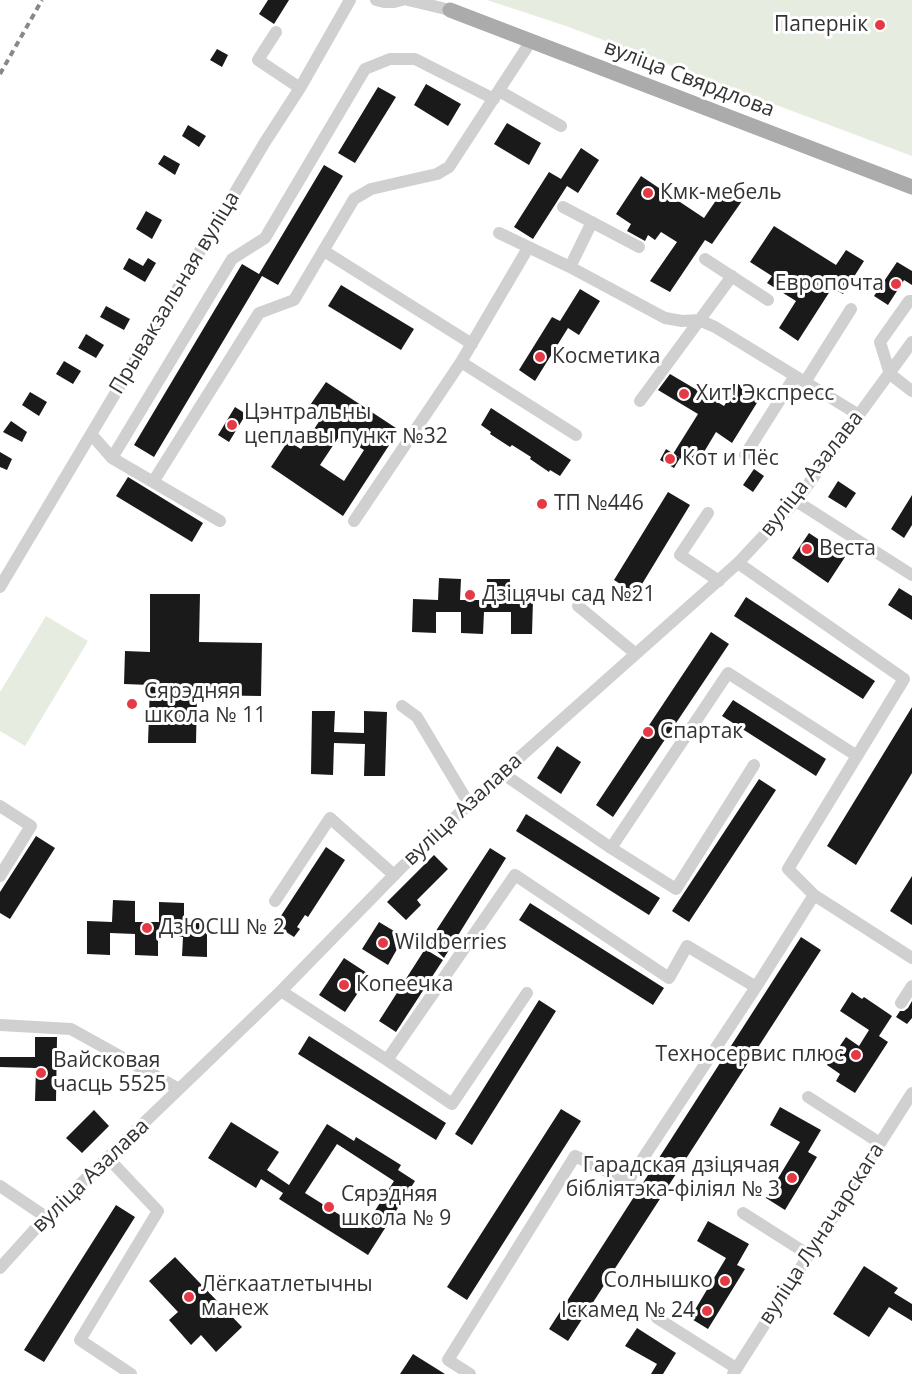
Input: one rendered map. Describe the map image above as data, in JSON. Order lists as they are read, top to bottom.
{
  "streets": {
    "main road": ["вуліца Свярдлова"],
    "street": ["Прывакзальная вуліца", "вуліца Азалава", "вуліца Луначарскага"]
  },
  "places": [
    "Папернік",
    "Кмк-мебель",
    "Европочта",
    "Косметика",
    "Хит! Экспресс",
    "Цэнтральны цеплавы пункт №32",
    "Кот и Пёс",
    "ТП №446",
    "Веста",
    "Дзіцячы сад №21",
    "Сярэдняя школа № 11",
    "Спартак",
    "ДзЮСШ № 2",
    "Wildberries",
    "Копеечка",
    "Техносервис плюс",
    "Вайсковая часць 5525",
    "Гарадская дзіцячая бібліятэка-філіял № 3",
    "Сярэдняя школа № 9",
    "Солнышко",
    "Лёгкаатлетычны манеж",
    "Іскамед № 24"
  ]
}
